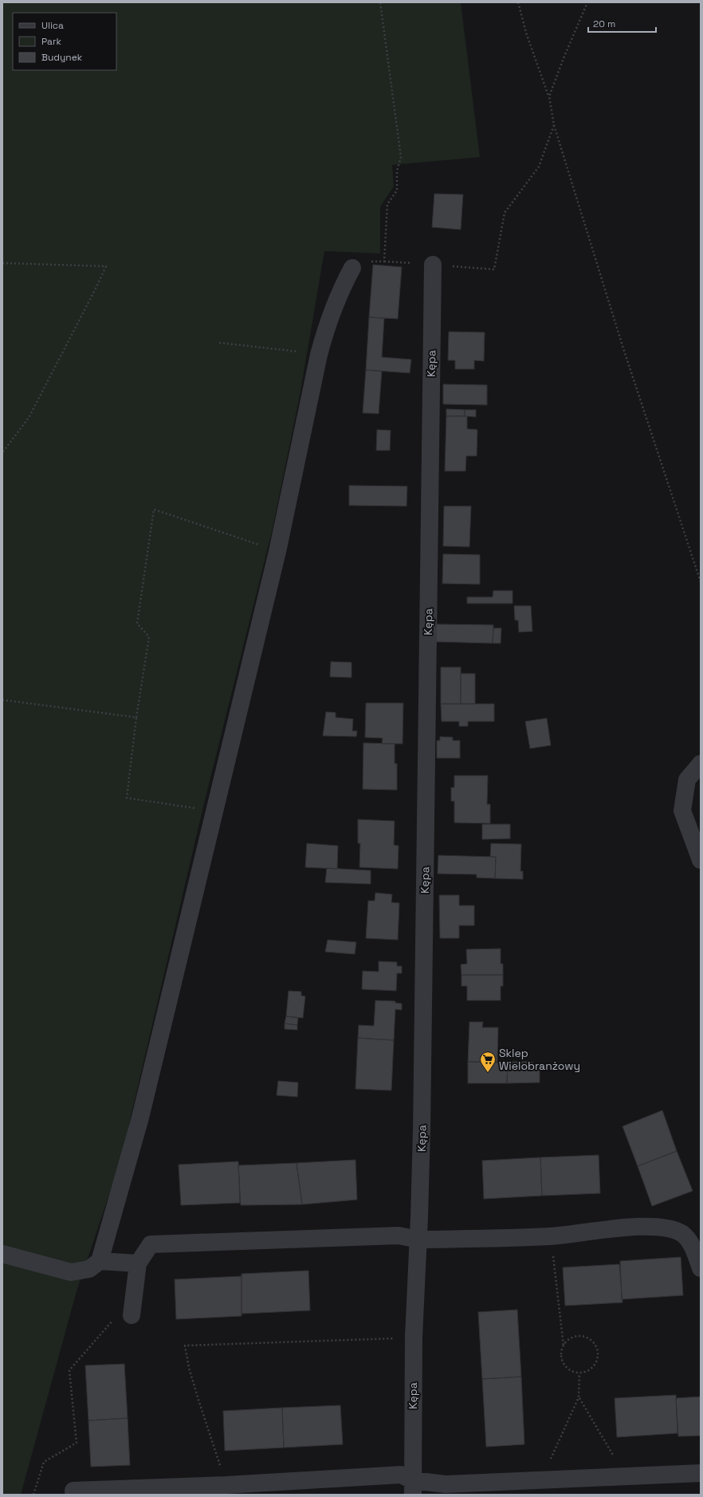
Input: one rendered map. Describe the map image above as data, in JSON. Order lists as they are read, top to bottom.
{
  "streets": {
    "street": ["Kępa"]
  },
  "places": {
    "supermarket": ["Sklep Wielobranżowy"]
  },
  "legend": ["Ulica", "Park", "Budynek"],
  "scale_bar": "20 m"
}
